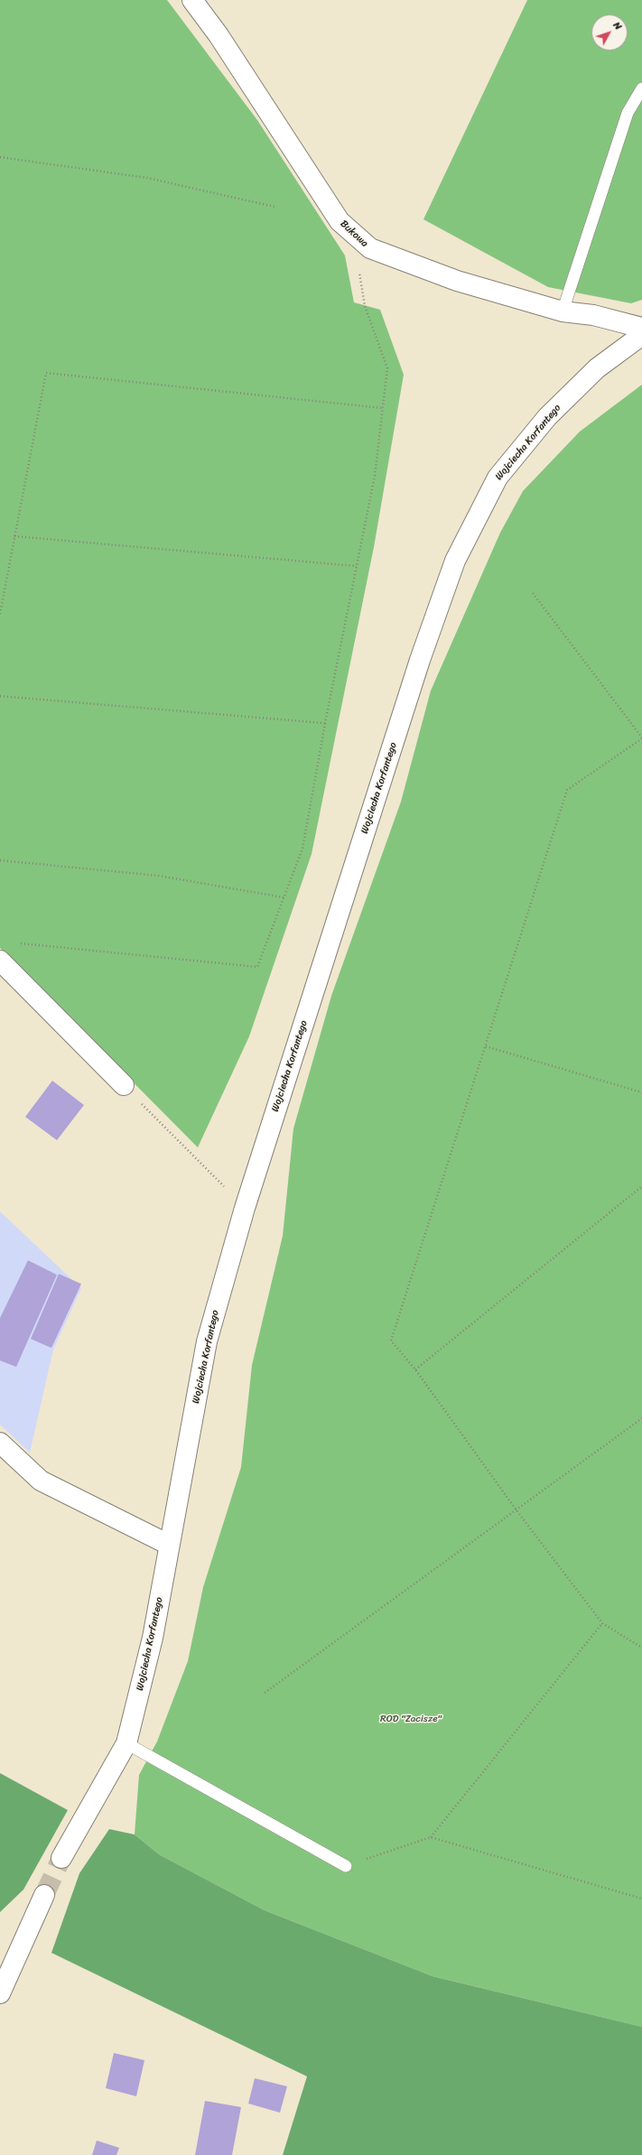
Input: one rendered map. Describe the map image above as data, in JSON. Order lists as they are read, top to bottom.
{
  "streets": {
    "street": ["Bukowa", "Wojciecha Korfantego"]
  },
  "parks": ["ROD \"Zacisze\""],
  "north": "top right"
}
